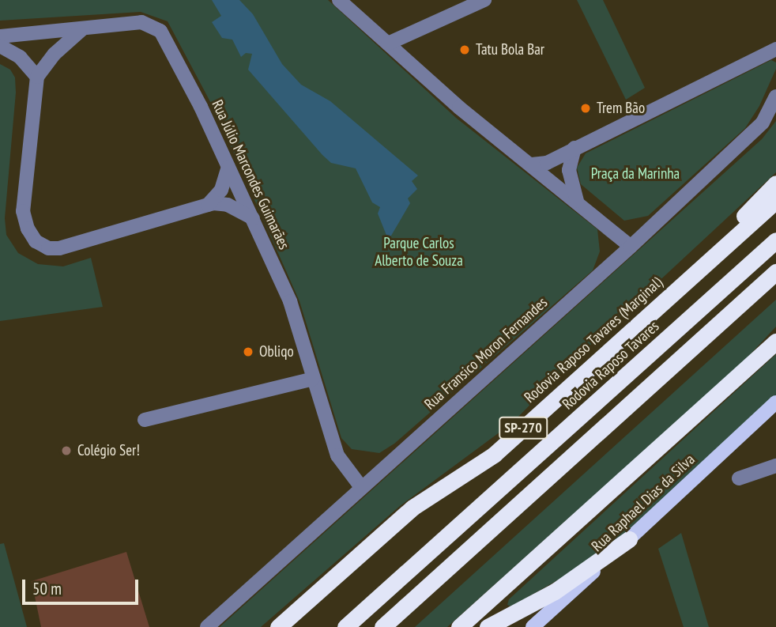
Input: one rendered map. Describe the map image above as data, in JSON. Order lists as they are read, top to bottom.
{
  "streets": {
    "highway": ["Rodovia Raposo Tavares (Marginal)", "Rodovia Raposo Tavares", "SP-270"],
    "main road": ["Rua Raphael Dias da Silva"],
    "street": ["Rua Júlio Marcondes Guimarães", "Rua Fransico Moron Fernandes"]
  },
  "crossings": [
    ["Rua Júlio Marcondes Guimarães", "Rua Fransico Moron Fernandes"],
    ["Rodovia Raposo Tavares (Marginal)", "SP-270"]
  ],
  "parks": ["Praça da Marinha", "Parque Carlos Alberto de Souza"],
  "places": [
    "Tatu Bola Bar",
    "Trem Bão",
    "Obliqo",
    "Colégio Ser!"
  ],
  "scale_bar": "50 m"
}
